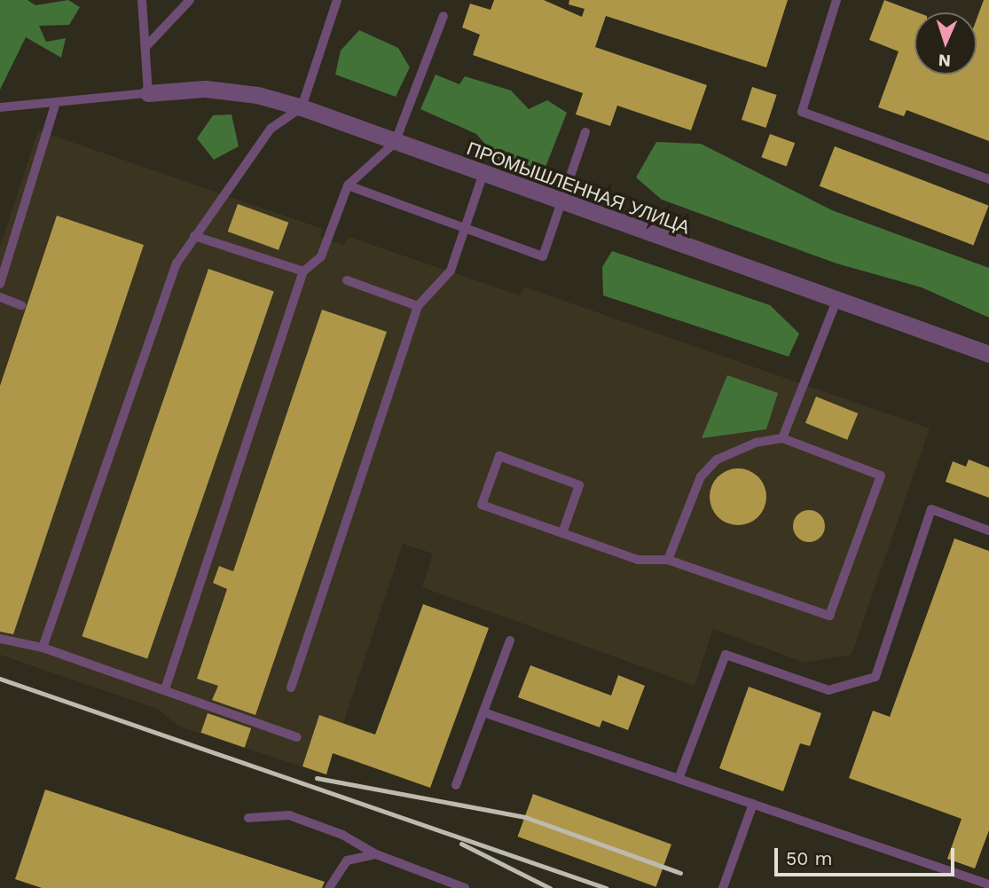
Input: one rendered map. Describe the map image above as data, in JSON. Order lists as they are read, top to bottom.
{
  "streets": {
    "street": ["ПРОМЫШЛЕННАЯ УЛИЦА"]
  },
  "scale_bar": "50 m",
  "north": "bottom"
}
